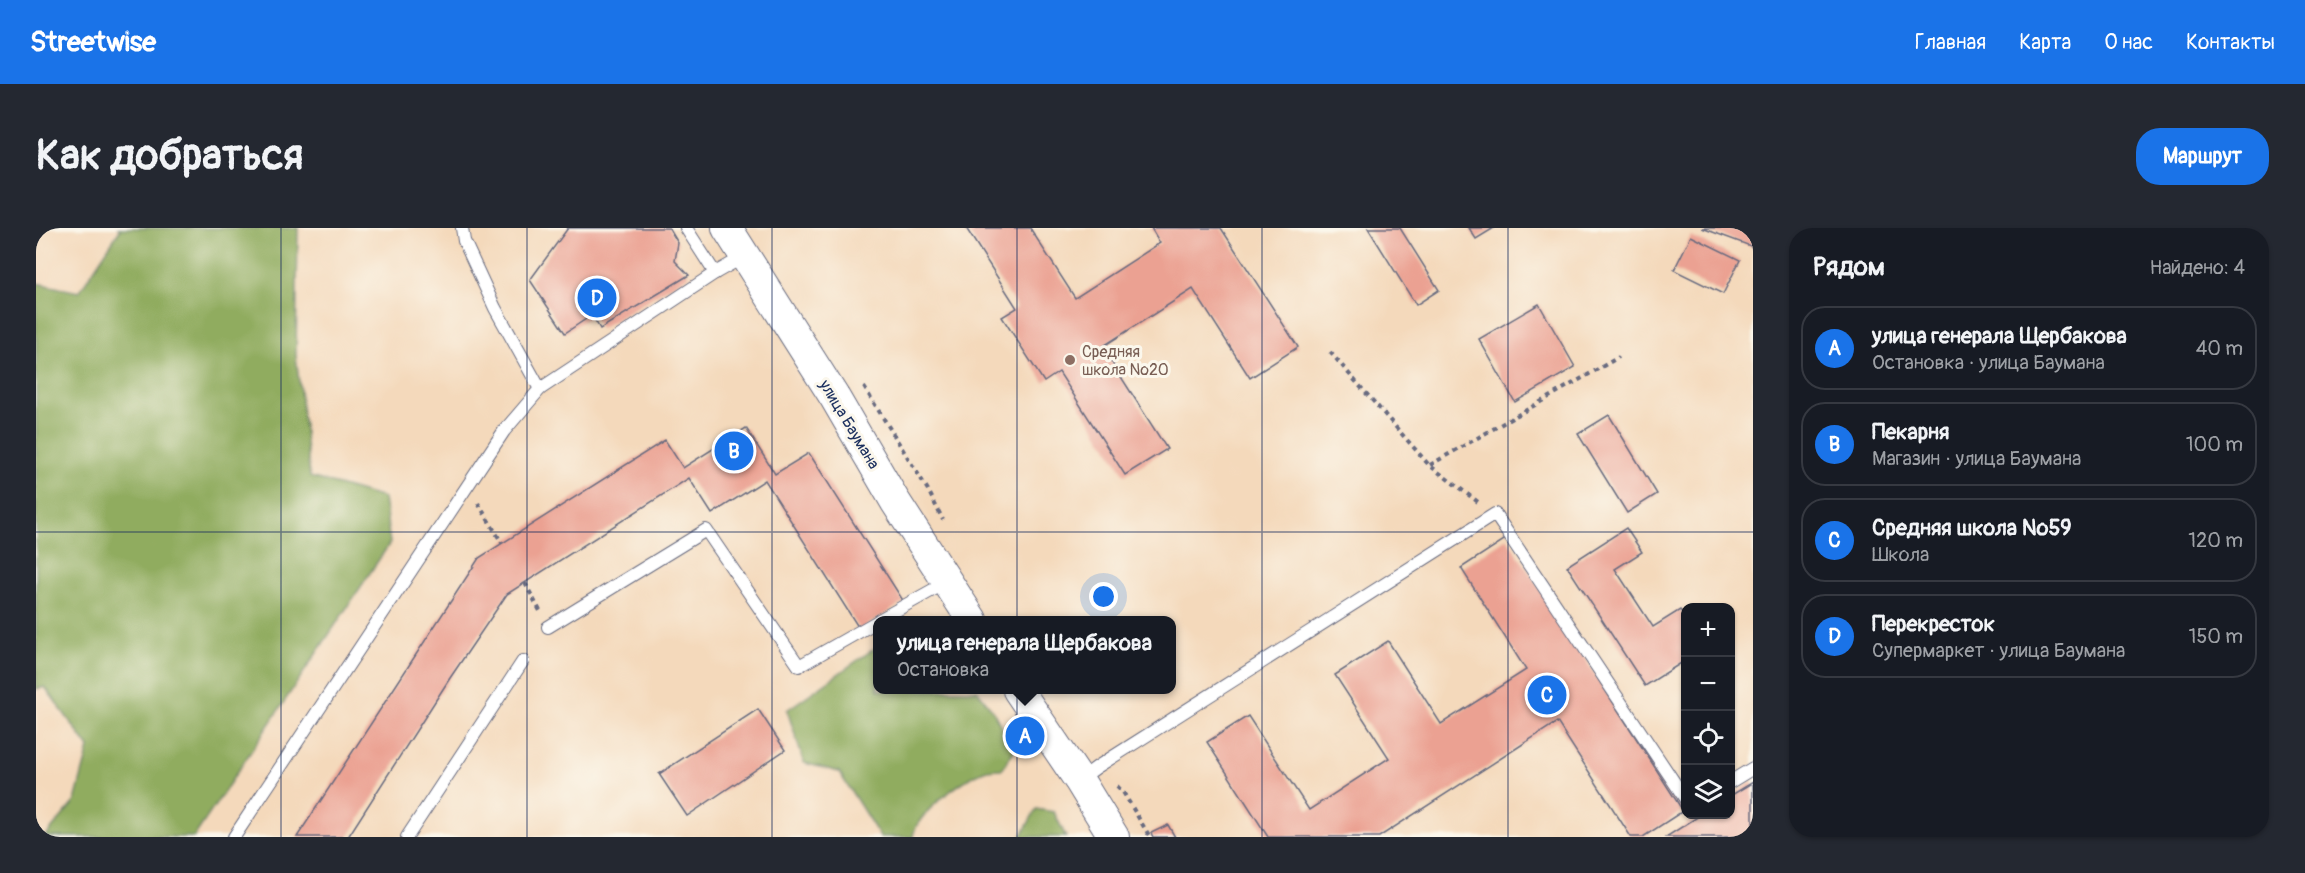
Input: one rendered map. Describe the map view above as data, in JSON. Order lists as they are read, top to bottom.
{
  "streets": {
    "street": ["улица Баумана"]
  },
  "places": ["Средняя школа №20"],
  "page": {
    "header": "Streetwise",
    "nav": [
      "Главная",
      "Карта",
      "О нас",
      "Контакты"
    ],
    "buttons": "Маршрут",
    "title": "Как добраться",
    "heading": ["Рядом", "Найдено: 4"],
    "pins": [
      "D",
      "B",
      "C",
      "A"
    ],
    "list": [
      {
        "mark": "A",
        "name": "улица генерала Щербакова",
        "note": "Остановка · улица Баумана",
        "value": "40 m"
      },
      {
        "mark": "B",
        "name": "Пекарня",
        "note": "Магазин · улица Баумана",
        "value": "100 m"
      },
      {
        "mark": "C",
        "name": "Средняя школа №59",
        "note": "Школа",
        "value": "120 m"
      },
      {
        "mark": "D",
        "name": "Перекресток",
        "note": "Супермаркет · улица Баумана",
        "value": "150 m"
      }
    ],
    "map_buttons": ["+", "−"],
    "popup": ["улица генерала Щербакова", "Остановка"]
  }
}
